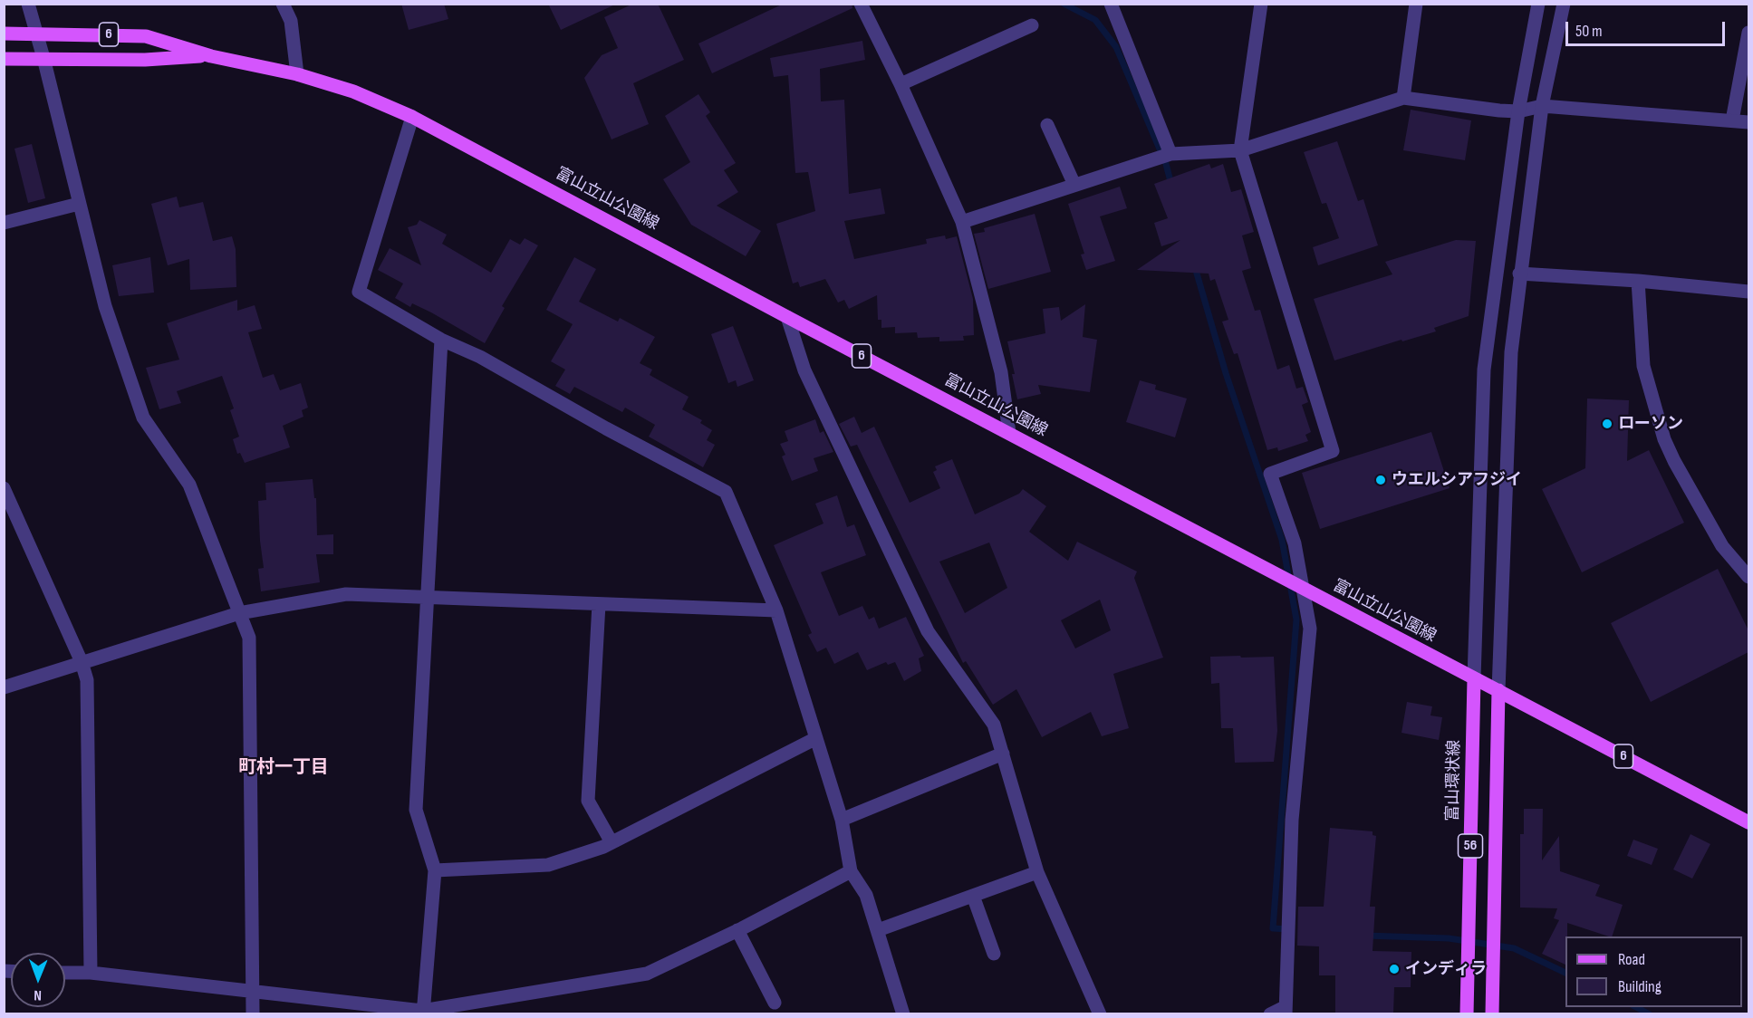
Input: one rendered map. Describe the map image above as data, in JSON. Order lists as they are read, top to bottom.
{
  "streets": {
    "main road": [
      "6",
      "富山立山公園線",
      "富山環状線",
      "56"
    ]
  },
  "crossings": [
    ["富山立山公園線", "富山環状線"],
    ["富山立山公園線", "56"]
  ],
  "districts": ["町村一丁目"],
  "places": ["ローソン", "ウエルシアフジイ", "インディラ"],
  "legend": ["Road", "Building"],
  "scale_bar": "50 m",
  "north": "bottom"
}
